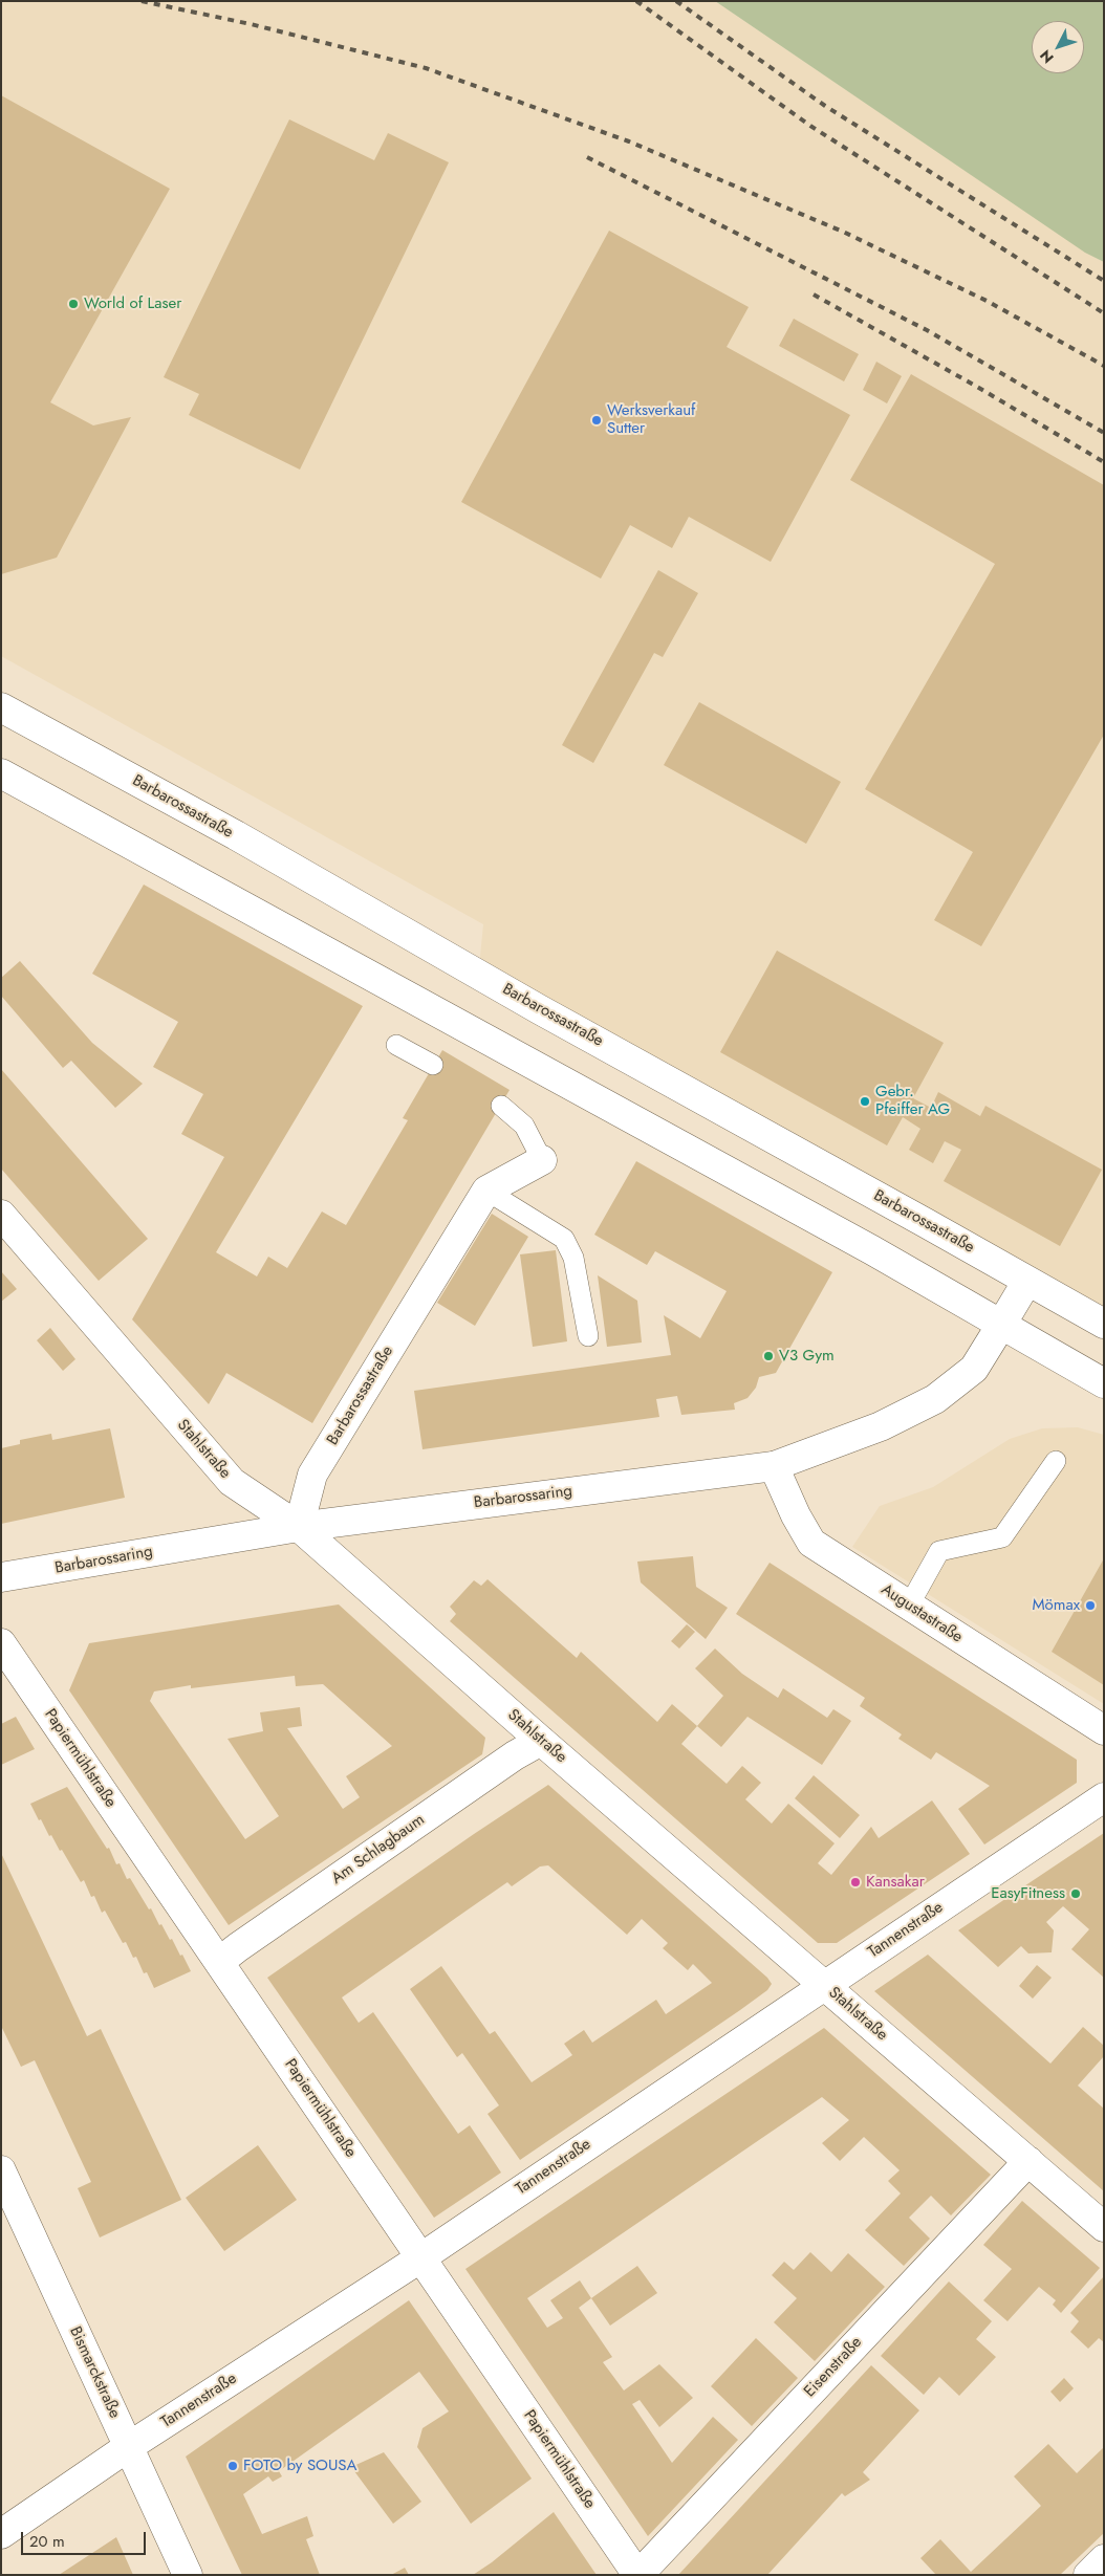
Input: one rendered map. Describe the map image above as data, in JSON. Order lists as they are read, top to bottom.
{
  "streets": {
    "street": [
      "Barbarossastraße",
      "Stahlstraße",
      "Barbarossaring",
      "Augustastraße",
      "Papiermühlstraße",
      "Am Schlagbaum",
      "Tannenstraße",
      "Eisenstraße",
      "Bismarckstraße"
    ]
  },
  "crossings": [
    ["Barbarossastraße", "Stahlstraße"],
    ["Barbarossastraße", "Barbarossaring"],
    ["Stahlstraße", "Barbarossaring"],
    ["Stahlstraße", "Am Schlagbaum"],
    ["Stahlstraße", "Tannenstraße"],
    ["Stahlstraße", "Eisenstraße"],
    ["Barbarossaring", "Augustastraße"],
    ["Papiermühlstraße", "Am Schlagbaum"],
    ["Papiermühlstraße", "Tannenstraße"],
    ["Papiermühlstraße", "Eisenstraße"],
    ["Tannenstraße", "Bismarckstraße"]
  ],
  "places": [
    "World of Laser",
    "Werksverkauf Sutter",
    "Gebr. Pfeiffer AG",
    "V3 Gym",
    "Mömax",
    "Kansakar",
    "EasyFitness",
    "FOTO by SOUSA"
  ],
  "scale_bar": "20 m",
  "north": "bottom left"
}
